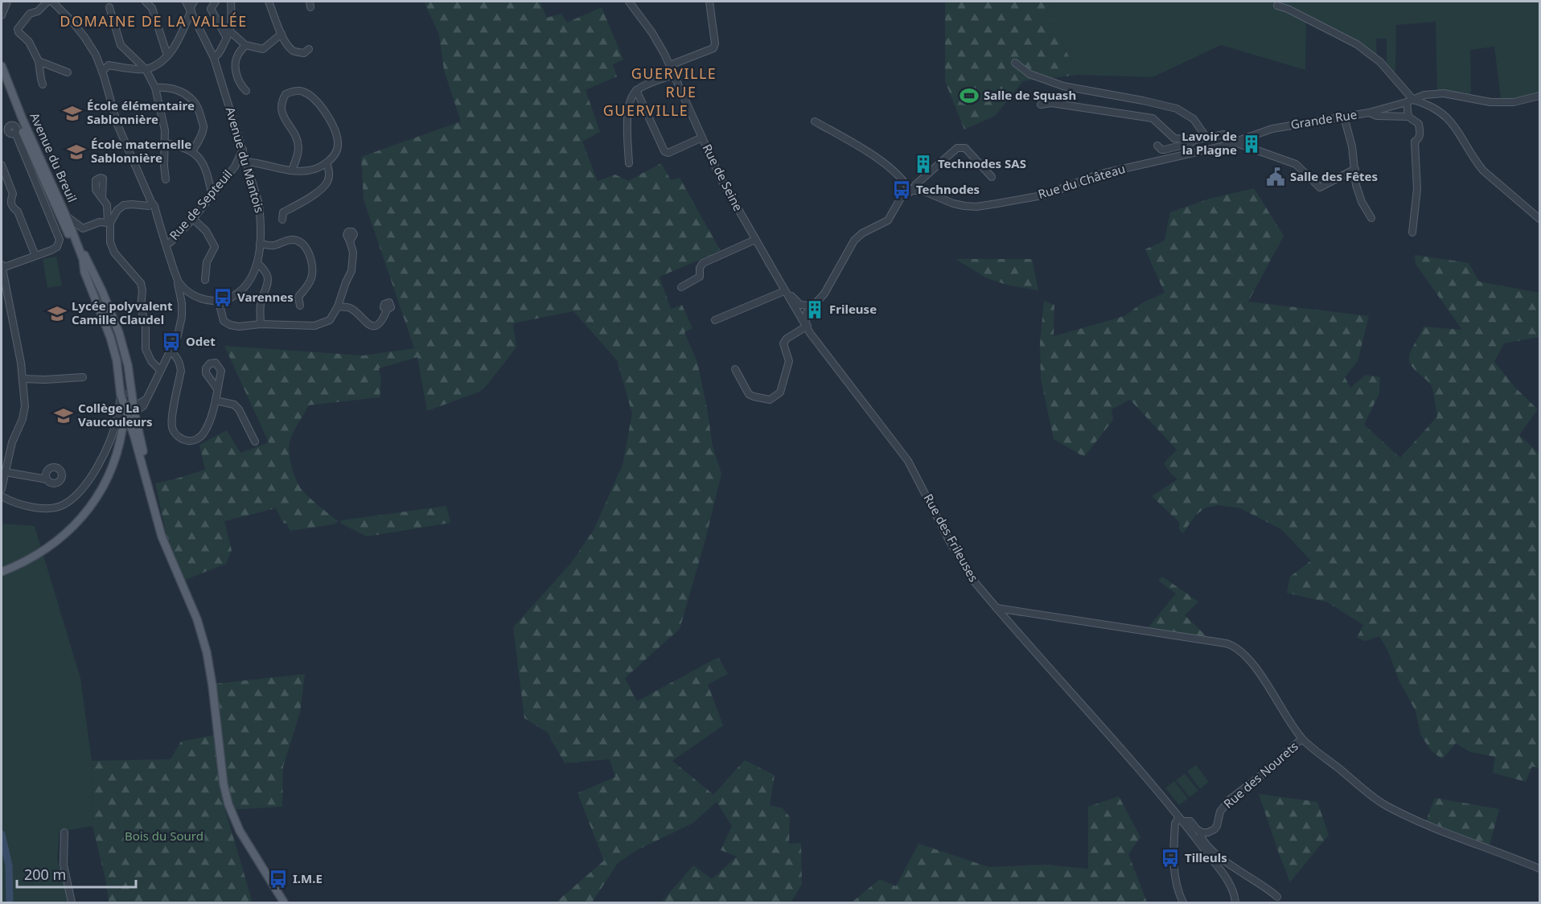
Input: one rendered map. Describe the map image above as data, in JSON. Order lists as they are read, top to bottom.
{
  "streets": {
    "main road": ["Avenue du Breuil"],
    "street": [
      "Grande Rue",
      "Avenue du Mantois",
      "Rue de Seine",
      "Rue du Château",
      "Rue de Septeuil",
      "Rue des Frileuses",
      "Rue des Nourets"
    ]
  },
  "crossings": [
    ["Grande Rue", "Rue du Château"],
    ["Avenue du Mantois", "Rue de Septeuil"]
  ],
  "districts": [
    "DOMAINE DE LA VALLÉE",
    "GUERVILLE",
    "RUE",
    "GUERVILLE"
  ],
  "parks": ["Bois du Sourd"],
  "places": {
    "sports": ["Salle de Squash"],
    "school or university": [
      "École élémentaire Sablonnière",
      "École maternelle Sablonnière",
      "Lycée polyvalent Camille Claudel",
      "Collège La Vaucouleurs"
    ],
    "building": ["Lavoir de la Plagne", "Technodes SAS", "Frileuse"],
    "public building": ["Salle des Fêtes"],
    "bus stop": [
      "Technodes",
      "Varennes",
      "Odet",
      "Tilleuls",
      "I.M.E"
    ]
  },
  "scale_bar": "200 m"
}
